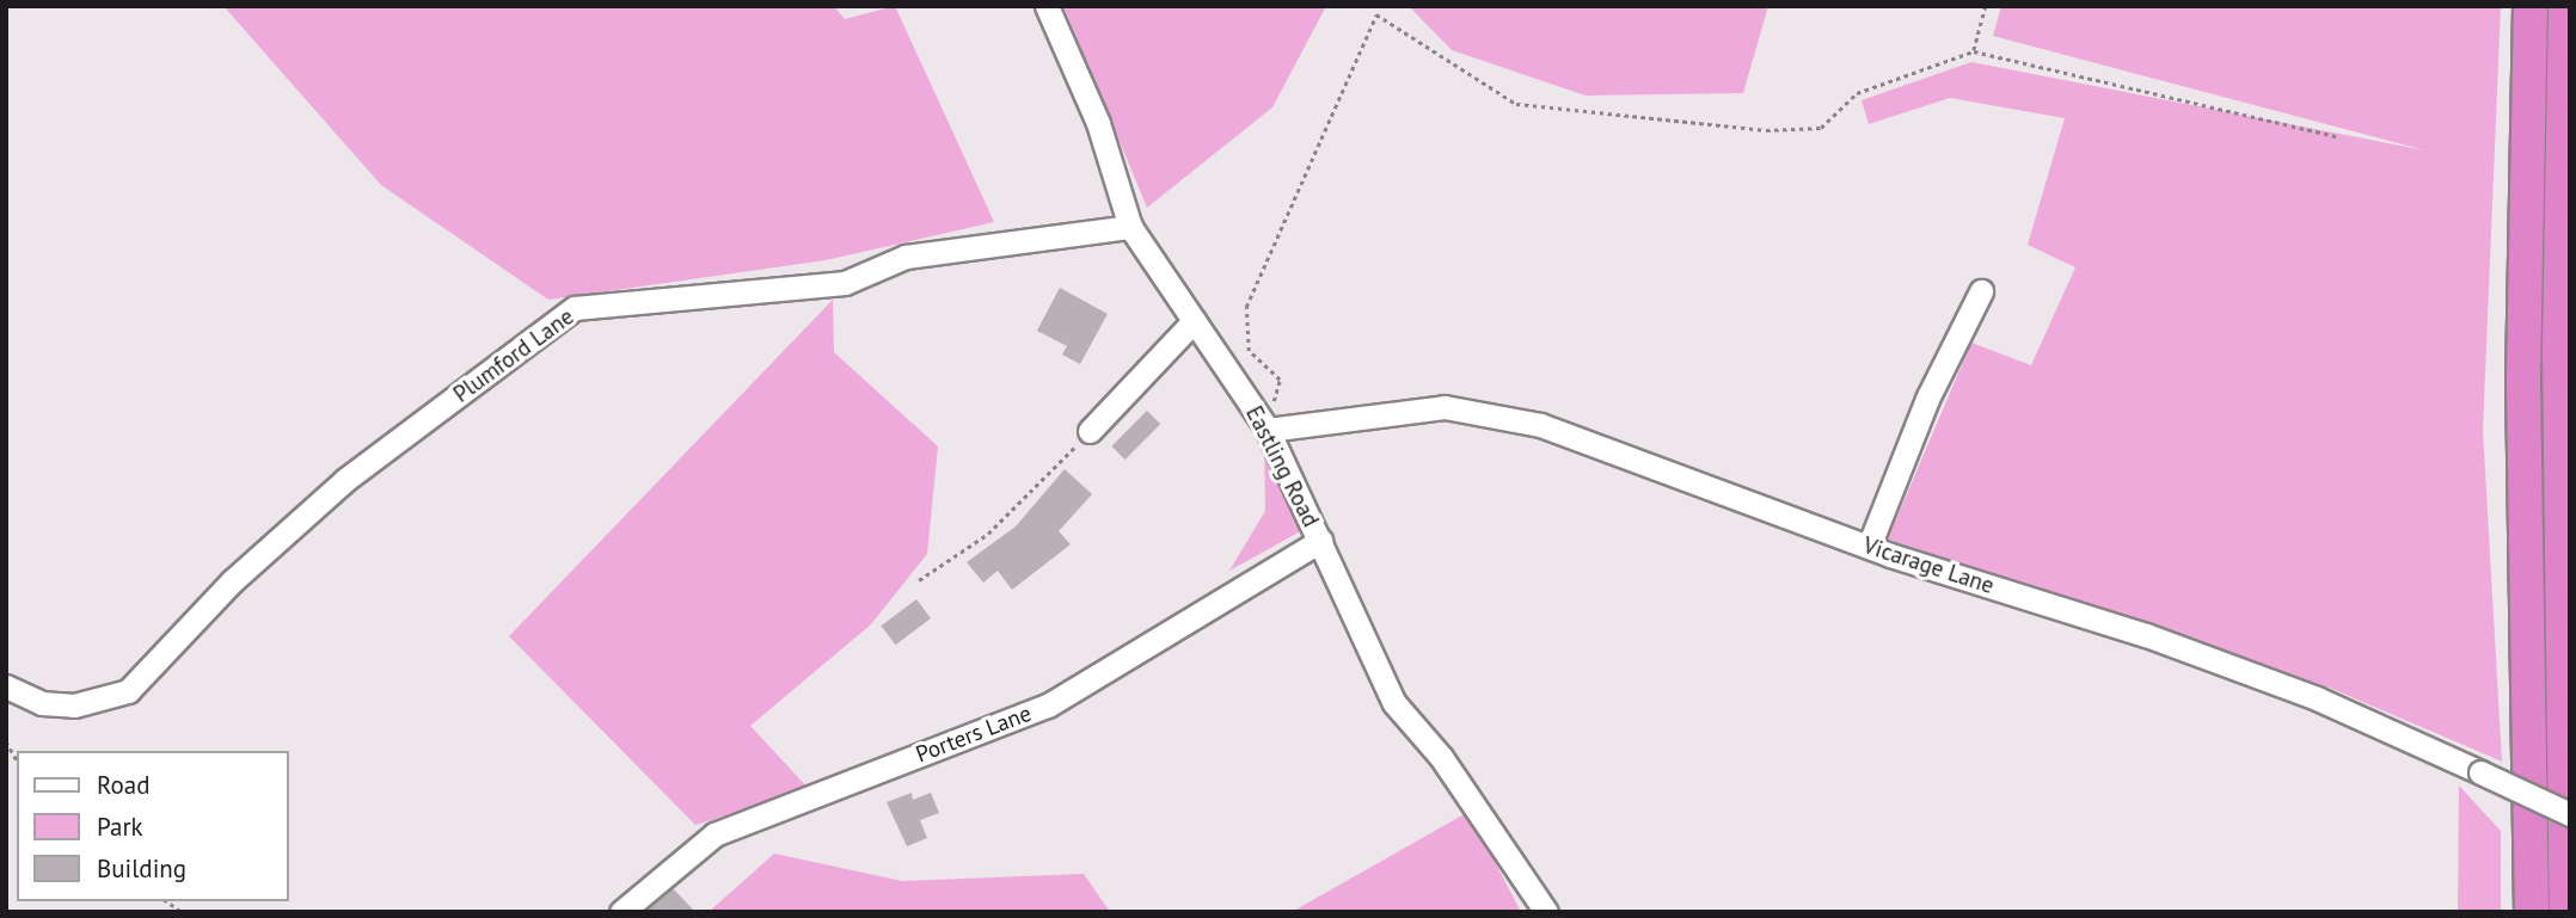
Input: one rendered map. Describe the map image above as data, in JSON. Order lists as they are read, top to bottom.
{
  "streets": {
    "street": [
      "Plumford Lane",
      "Eastling Road",
      "Vicarage Lane",
      "Porters Lane"
    ]
  },
  "crossings": [
    ["Plumford Lane", "Eastling Road"],
    ["Eastling Road", "Vicarage Lane"],
    ["Eastling Road", "Porters Lane"]
  ],
  "legend": ["Road", "Park", "Building"]
}
